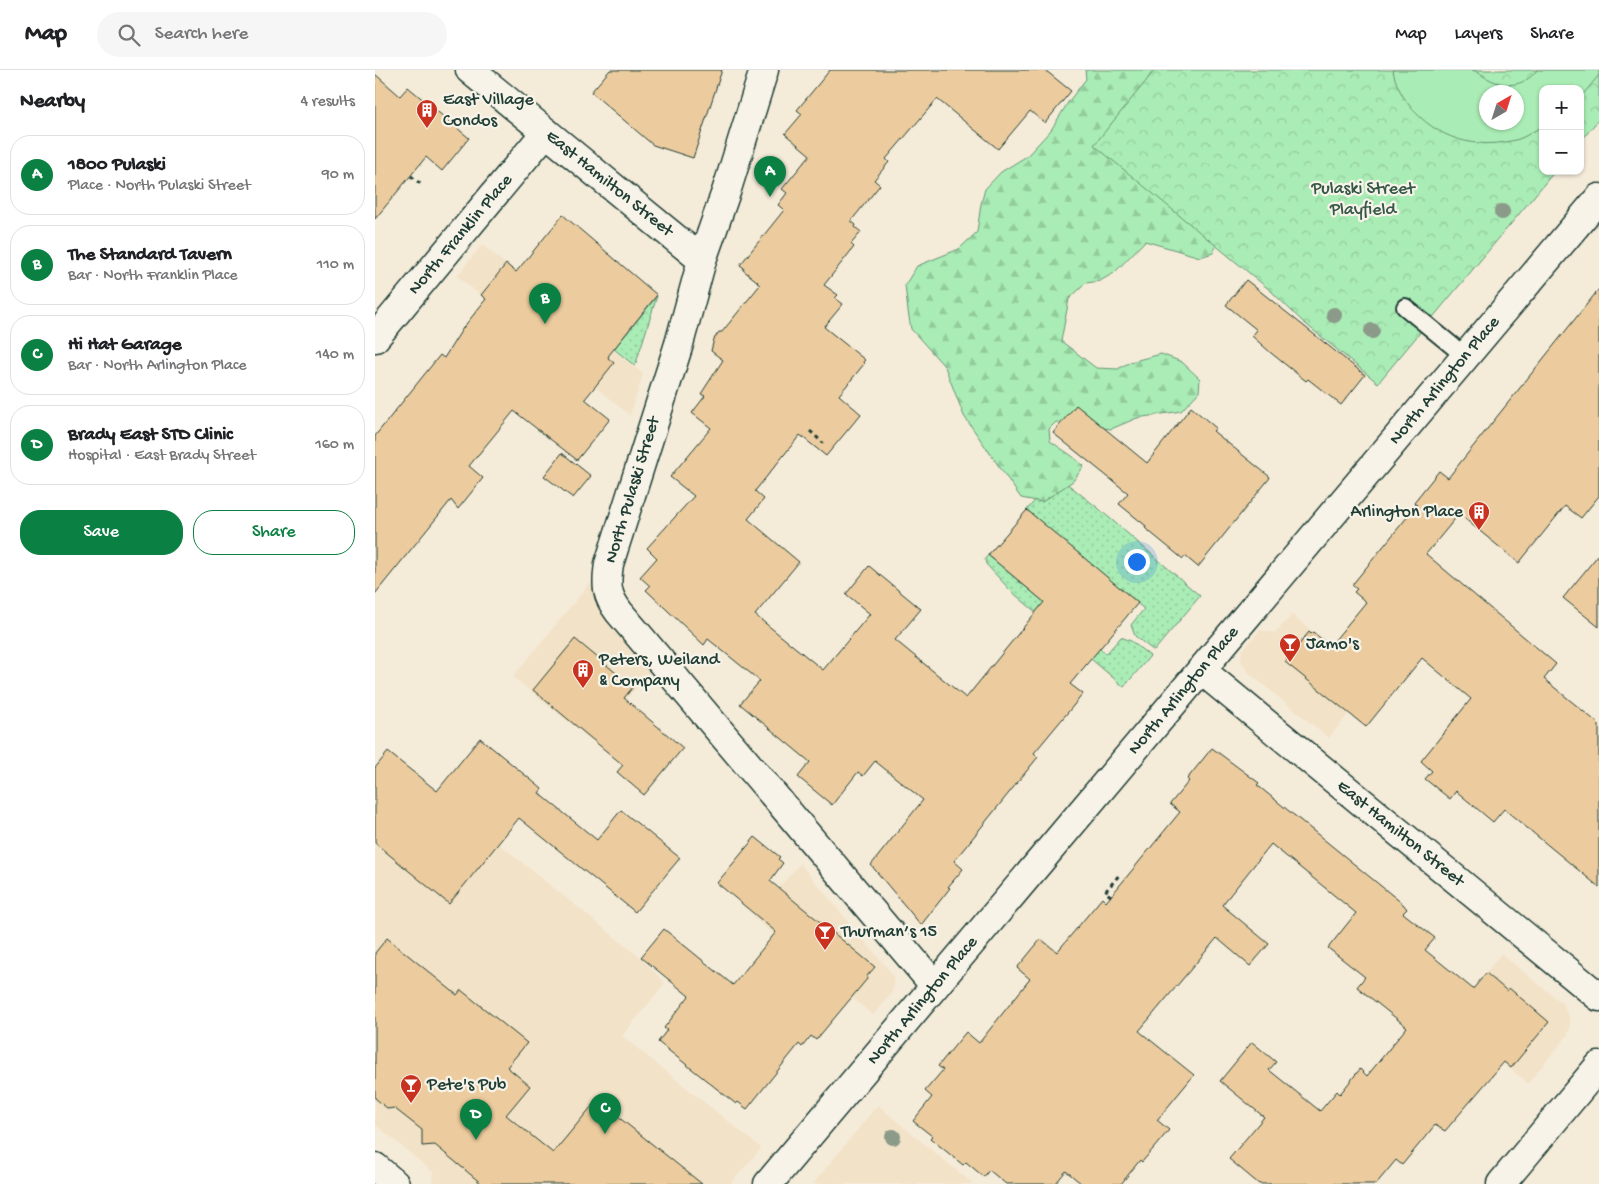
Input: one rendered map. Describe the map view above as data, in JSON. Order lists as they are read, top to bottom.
{
  "streets": {
    "street": [
      "East Hamilton Street",
      "North Franklin Place",
      "North Arlington Place",
      "North Pulaski Street"
    ]
  },
  "crossings": [
    ["East Hamilton Street", "North Franklin Place"],
    ["East Hamilton Street", "North Arlington Place"],
    ["East Hamilton Street", "North Pulaski Street"],
    ["North Arlington Place", "North Pulaski Street"]
  ],
  "parks": ["Pulaski Street Playfield"],
  "places": {
    "building": ["East Village Condos", "Arlington Place", "Peters, Weiland & Company"],
    "bar": ["Jamo's", "Thurman’s 15", "Pete's Pub"]
  },
  "north": "top right",
  "page": {
    "header": "Map",
    "search": "Search here",
    "nav": ["Map", "Layers", "Share"],
    "heading": ["Nearby", "4 results"],
    "map_buttons": ["+", "−"],
    "list": [
      {
        "mark": "A",
        "name": "1800 Pulaski",
        "note": "Place · North Pulaski Street",
        "value": "90 m"
      },
      {
        "mark": "B",
        "name": "The Standard Tavern",
        "note": "Bar · North Franklin Place",
        "value": "110 m"
      },
      {
        "mark": "C",
        "name": "Hi Hat Garage",
        "note": "Bar · North Arlington Place",
        "value": "140 m"
      },
      {
        "mark": "D",
        "name": "Brady East STD Clinic",
        "note": "Hospital · East Brady Street",
        "value": "160 m"
      }
    ],
    "pins": [
      "A",
      "B",
      "C",
      "D"
    ],
    "buttons": ["Save", "Share"]
  }
}
